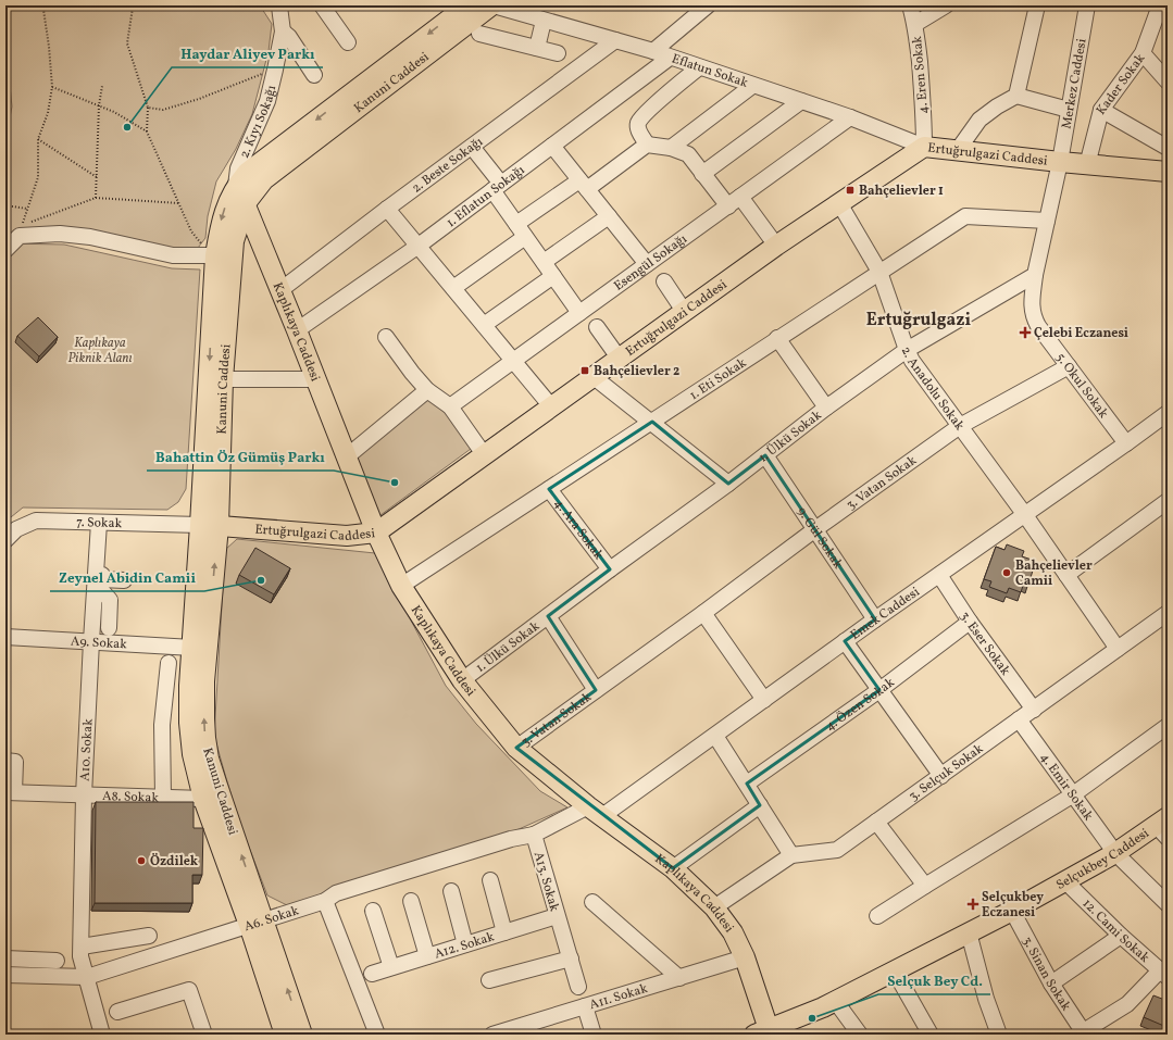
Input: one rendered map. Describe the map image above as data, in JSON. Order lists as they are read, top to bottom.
{
  "streets": {
    "main road": [
      "Kanuni Caddesi",
      "Ertuğrulgazi Caddesi",
      "Kaplıkaya Caddesi",
      "Selçukbey Caddesi"
    ],
    "street": [
      "Eflatun Sokak",
      "4. Eren Sokak",
      "Merkez Caddesi",
      "Kader Sokak",
      "2. Kıyı Sokağı",
      "2. Beste Sokağı",
      "1. Eflatun Sokağı",
      "Esengül Sokağı",
      "1. Eti Sokak",
      "5. Okul Sokak",
      "2. Anadolu Sokak",
      "1. Ülkü Sokak",
      "3. Vatan Sokak",
      "7. Sokak",
      "4. Ara Sokak",
      "9. Gül Sokak",
      "Emek Caddesi",
      "A9. Sokak",
      "3. Eser Sokak",
      "4. Özen Sokak",
      "A10. Sokak",
      "3. Selçuk Sokak",
      "4. Emir Sokak",
      "A8. Sokak",
      "A13. Sokak",
      "A6. Sokak",
      "12. Cami Sokak",
      "A12. Sokak",
      "3. Sinan Sokak",
      "A11. Sokak"
    ]
  },
  "crossings": [
    ["Eflatun Sokak", "4. Eren Sokak"],
    ["Eflatun Sokak", "Kanuni Caddesi"],
    ["Eflatun Sokak", "Ertuğrulgazi Caddesi"],
    ["Eflatun Sokak", "2. Beste Sokağı"],
    ["Eflatun Sokak", "1. Eflatun Sokağı"],
    ["Eflatun Sokak", "Esengül Sokağı"],
    ["4. Eren Sokak", "Ertuğrulgazi Caddesi"],
    ["Kanuni Caddesi", "2. Kıyı Sokağı"],
    ["Kanuni Caddesi", "Ertuğrulgazi Caddesi"],
    ["Kanuni Caddesi", "Kaplıkaya Caddesi"],
    ["Kanuni Caddesi", "7. Sokak"],
    ["Kanuni Caddesi", "A9. Sokak"],
    ["Kanuni Caddesi", "A8. Sokak"],
    ["Kanuni Caddesi", "A6. Sokak"],
    ["Merkez Caddesi", "Ertuğrulgazi Caddesi"],
    ["Kader Sokak", "Ertuğrulgazi Caddesi"],
    ["2. Kıyı Sokağı", "Kaplıkaya Caddesi"],
    ["Ertuğrulgazi Caddesi", "Kaplıkaya Caddesi"],
    ["Ertuğrulgazi Caddesi", "2. Anadolu Sokak"],
    ["Ertuğrulgazi Caddesi", "7. Sokak"],
    ["2. Beste Sokağı", "Kaplıkaya Caddesi"],
    ["1. Eflatun Sokağı", "Kaplıkaya Caddesi"],
    ["Kaplıkaya Caddesi", "1. Eti Sokak"],
    ["Kaplıkaya Caddesi", "1. Ülkü Sokak"],
    ["Kaplıkaya Caddesi", "3. Vatan Sokak"],
    ["Kaplıkaya Caddesi", "Emek Caddesi"],
    ["Kaplıkaya Caddesi", "3. Selçuk Sokak"],
    ["Kaplıkaya Caddesi", "Selçukbey Caddesi"],
    ["Kaplıkaya Caddesi", "A13. Sokak"],
    ["Kaplıkaya Caddesi", "A11. Sokak"],
    ["1. Eti Sokak", "2. Anadolu Sokak"],
    ["1. Eti Sokak", "4. Ara Sokak"],
    ["5. Okul Sokak", "1. Ülkü Sokak"],
    ["5. Okul Sokak", "3. Vatan Sokak"],
    ["5. Okul Sokak", "Emek Caddesi"],
    ["2. Anadolu Sokak", "1. Ülkü Sokak"],
    ["2. Anadolu Sokak", "3. Vatan Sokak"],
    ["2. Anadolu Sokak", "Emek Caddesi"],
    ["2. Anadolu Sokak", "3. Selçuk Sokak"],
    ["1. Ülkü Sokak", "3. Vatan Sokak"],
    ["1. Ülkü Sokak", "4. Ara Sokak"],
    ["1. Ülkü Sokak", "9. Gül Sokak"],
    ["3. Vatan Sokak", "9. Gül Sokak"],
    ["7. Sokak", "A10. Sokak"],
    ["9. Gül Sokak", "Emek Caddesi"],
    ["Emek Caddesi", "3. Eser Sokak"],
    ["Emek Caddesi", "A13. Sokak"],
    ["A9. Sokak", "A10. Sokak"],
    ["3. Eser Sokak", "4. Özen Sokak"],
    ["3. Eser Sokak", "3. Selçuk Sokak"],
    ["A10. Sokak", "A8. Sokak"],
    ["A10. Sokak", "A6. Sokak"],
    ["3. Selçuk Sokak", "4. Emir Sokak"],
    ["4. Emir Sokak", "Selçukbey Caddesi"],
    ["Selçukbey Caddesi", "12. Cami Sokak"],
    ["Selçukbey Caddesi", "3. Sinan Sokak"],
    ["A13. Sokak", "A6. Sokak"],
    ["A13. Sokak", "A12. Sokak"]
  ],
  "districts": ["Ertuğrulgazi"],
  "parks": ["Kaplıkaya Piknik Alanı"],
  "places": {
    "other": [
      "Haydar Aliyev Parkı",
      "Bahattin Öz Gümüş Parkı",
      "Bahçelievler Camii",
      "Zeynel Abidin Camii",
      "Özdilek",
      "Selçuk Bey Cd."
    ],
    "transit": ["Bahçelievler 1", "Bahçelievler 2"],
    "health": ["Çelebi Eczanesi", "Selçukbey Eczanesi"]
  }
}
